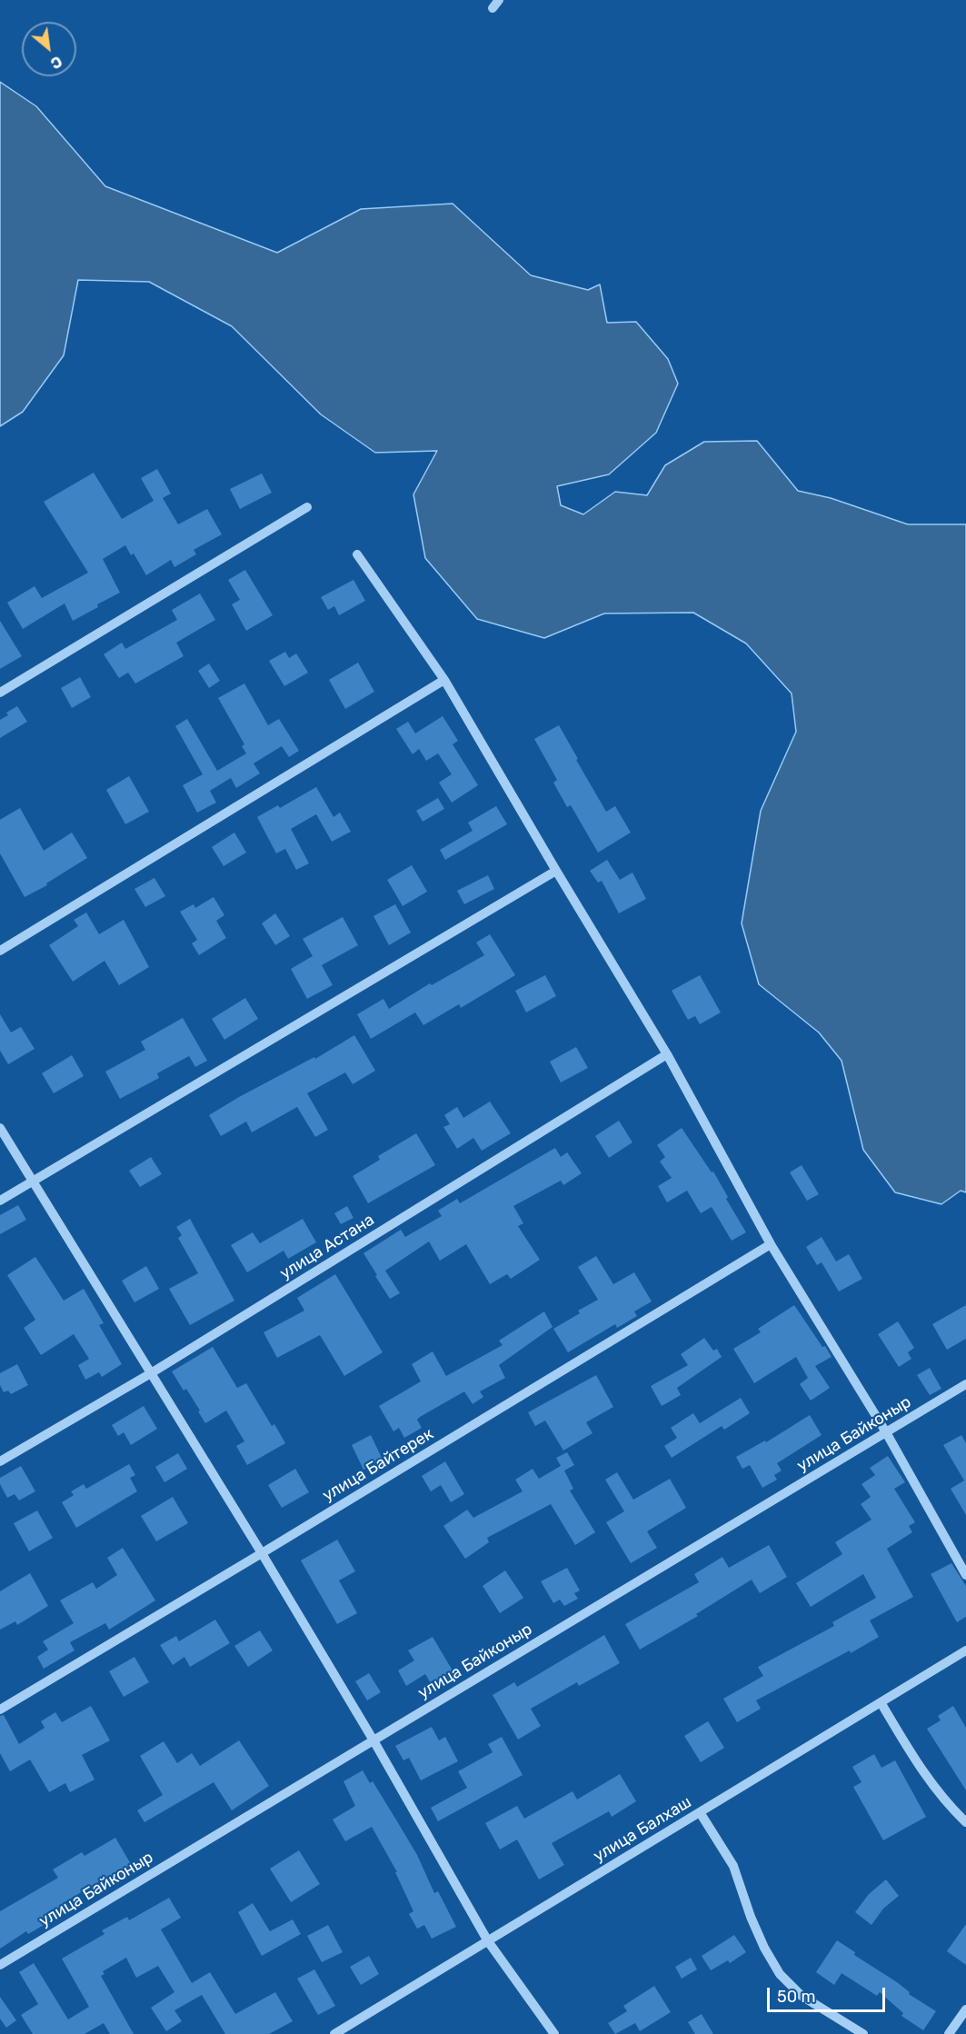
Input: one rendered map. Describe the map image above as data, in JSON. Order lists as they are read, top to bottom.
{
  "streets": {
    "street": [
      "улица Астана",
      "улица Байконыр",
      "улица Байтерек",
      "улица Балхаш"
    ]
  },
  "scale_bar": "50 m",
  "north": "bottom right"
}
